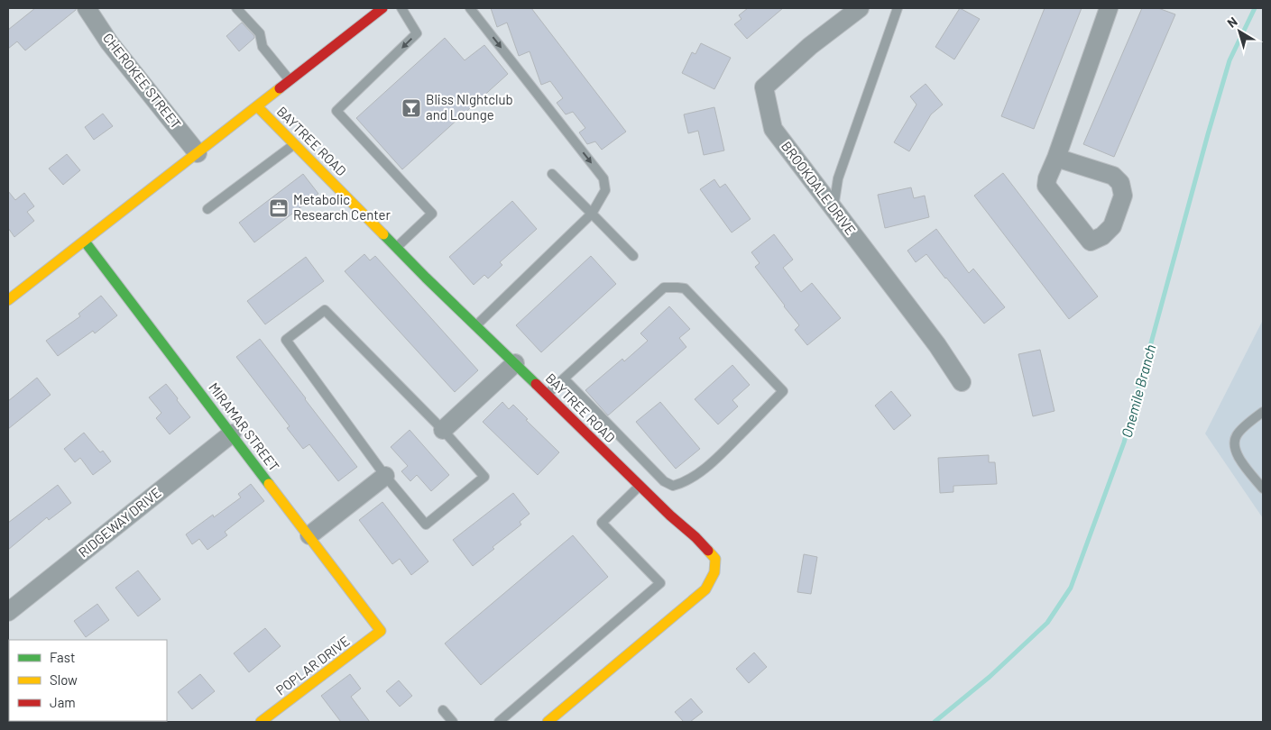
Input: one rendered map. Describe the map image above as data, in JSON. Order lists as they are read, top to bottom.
{
  "streets": {
    "street": [
      "CHEROKEE STREET",
      "BAYTREE ROAD",
      "BROOKDALE DRIVE",
      "MIRAMAR STREET",
      "RIDGEWAY DRIVE",
      "POPLAR DRIVE"
    ]
  },
  "crossings": [
    ["CHEROKEE STREET", "BAYTREE ROAD"],
    ["BAYTREE ROAD", "MIRAMAR STREET"],
    ["MIRAMAR STREET", "RIDGEWAY DRIVE"],
    ["MIRAMAR STREET", "POPLAR DRIVE"]
  ],
  "water": ["Onemile Branch"],
  "places": {
    "bar": ["Bliss NIghtclub and Lounge"],
    "office": ["Metabolic Research Center"]
  },
  "legend": ["Fast", "Slow", "Jam"],
  "north": "top left"
}
